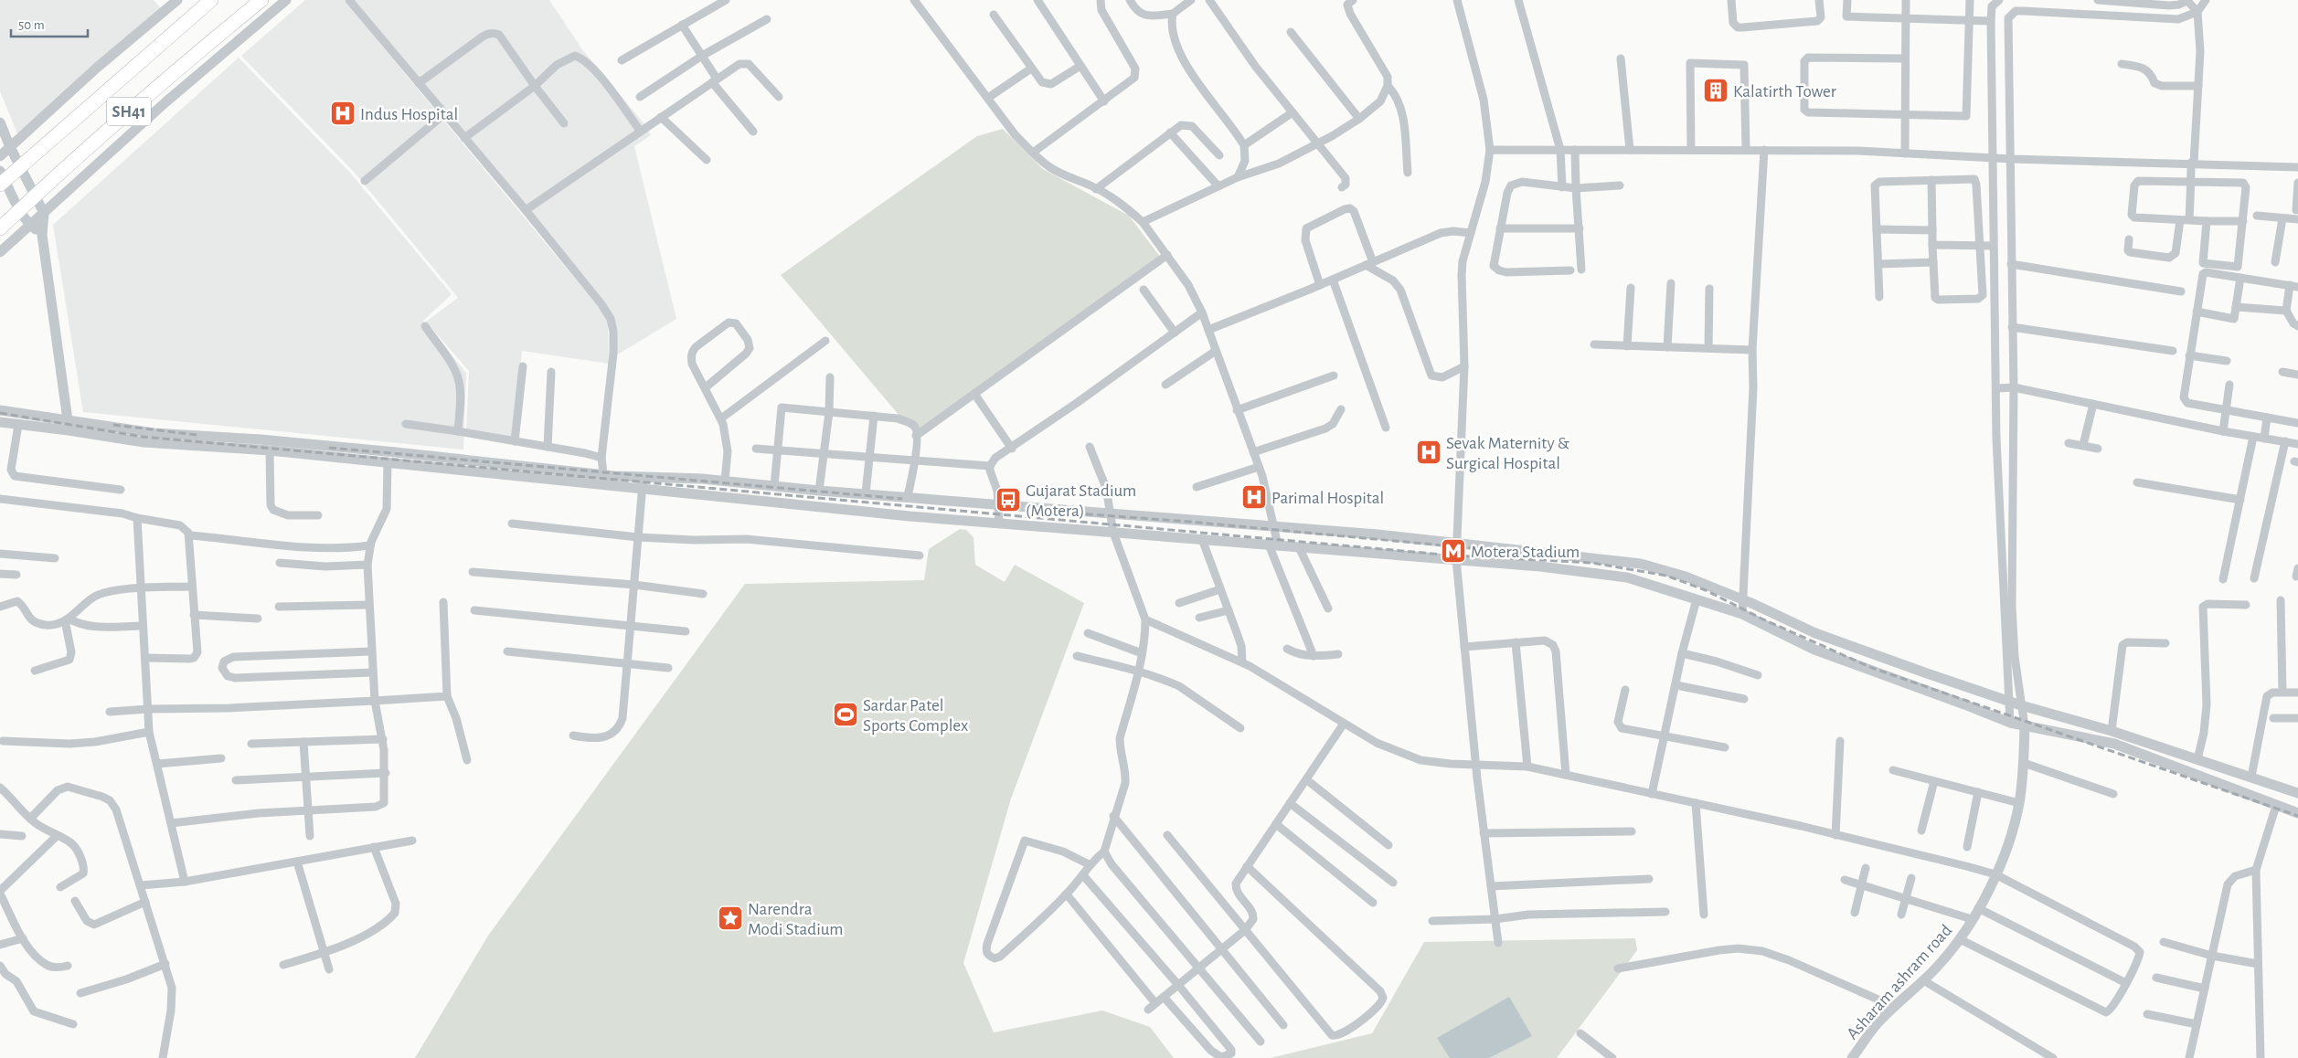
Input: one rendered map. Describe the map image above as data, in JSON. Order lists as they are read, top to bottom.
{
  "streets": {
    "main road": ["SH41"],
    "street": ["Asharam ashram road"]
  },
  "places": {
    "building": ["Kalatirth Tower"],
    "hospital": ["Indus Hospital", "Sevak Maternity & Surgical Hospital", "Parimal Hospital"],
    "bus stop": ["Gujarat Stadium (Motera)"],
    "metro station": ["Motera Stadium"],
    "sports": ["Sardar Patel Sports Complex"],
    "place": ["Narendra Modi Stadium"]
  },
  "scale_bar": "50 m"
}
